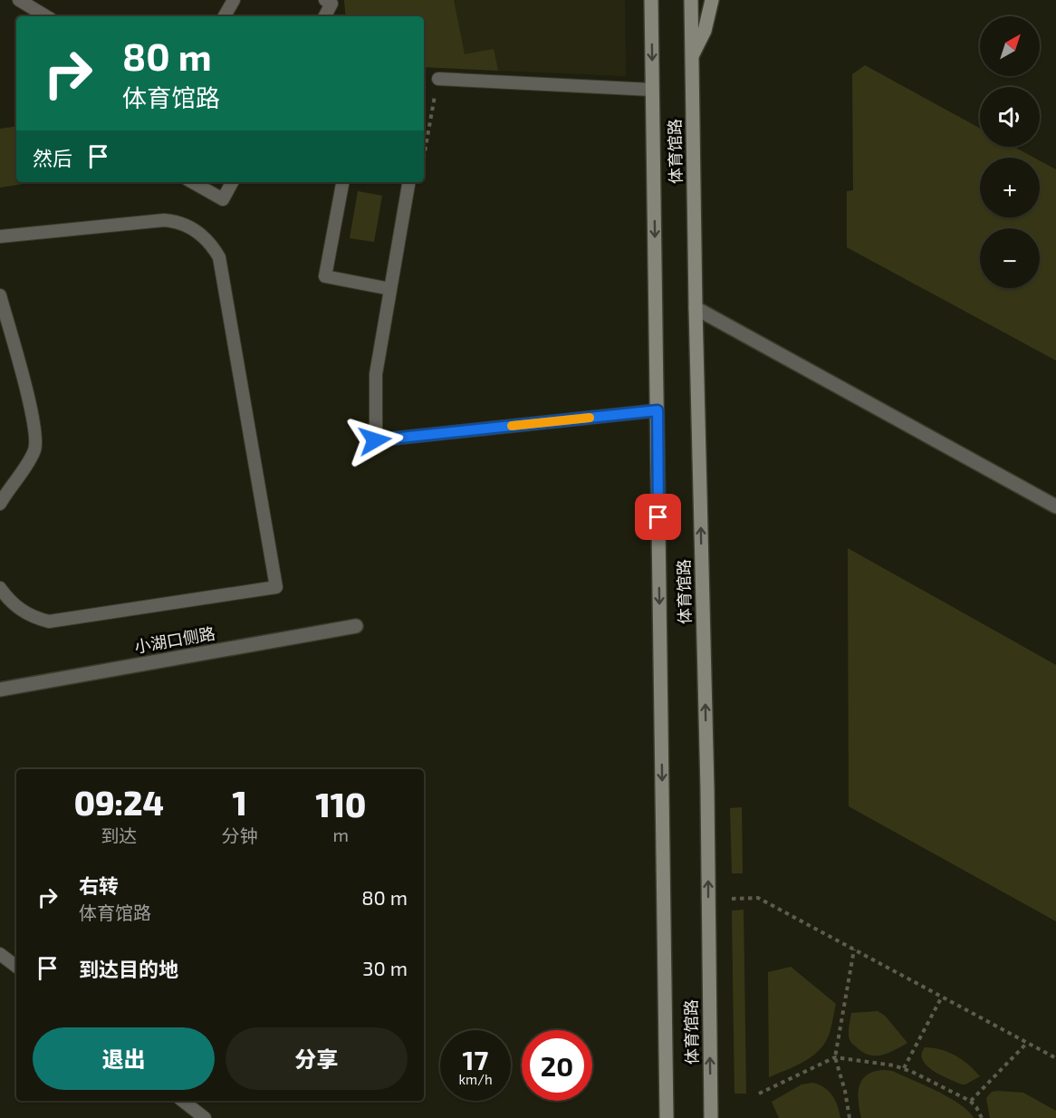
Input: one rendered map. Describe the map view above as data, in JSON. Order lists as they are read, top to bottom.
{
  "streets": {
    "main road": ["体育馆路"],
    "street": ["小湖口侧路"]
  },
  "north": "top right",
  "page": {
    "map_buttons": ["+", "−"],
    "turn": ["80 m", "体育馆路"],
    "then": "然后",
    "eta": [
      "09:24",
      "到达",
      "1",
      "分钟",
      "110",
      "m"
    ],
    "list": [
      {
        "name": "右转",
        "note": "体育馆路",
        "value": "80 m"
      },
      {
        "name": "到达目的地",
        "value": "30 m"
      }
    ],
    "buttons": ["退出", "分享"],
    "speed": "17 km/h",
    "limit": "20"
  }
}
